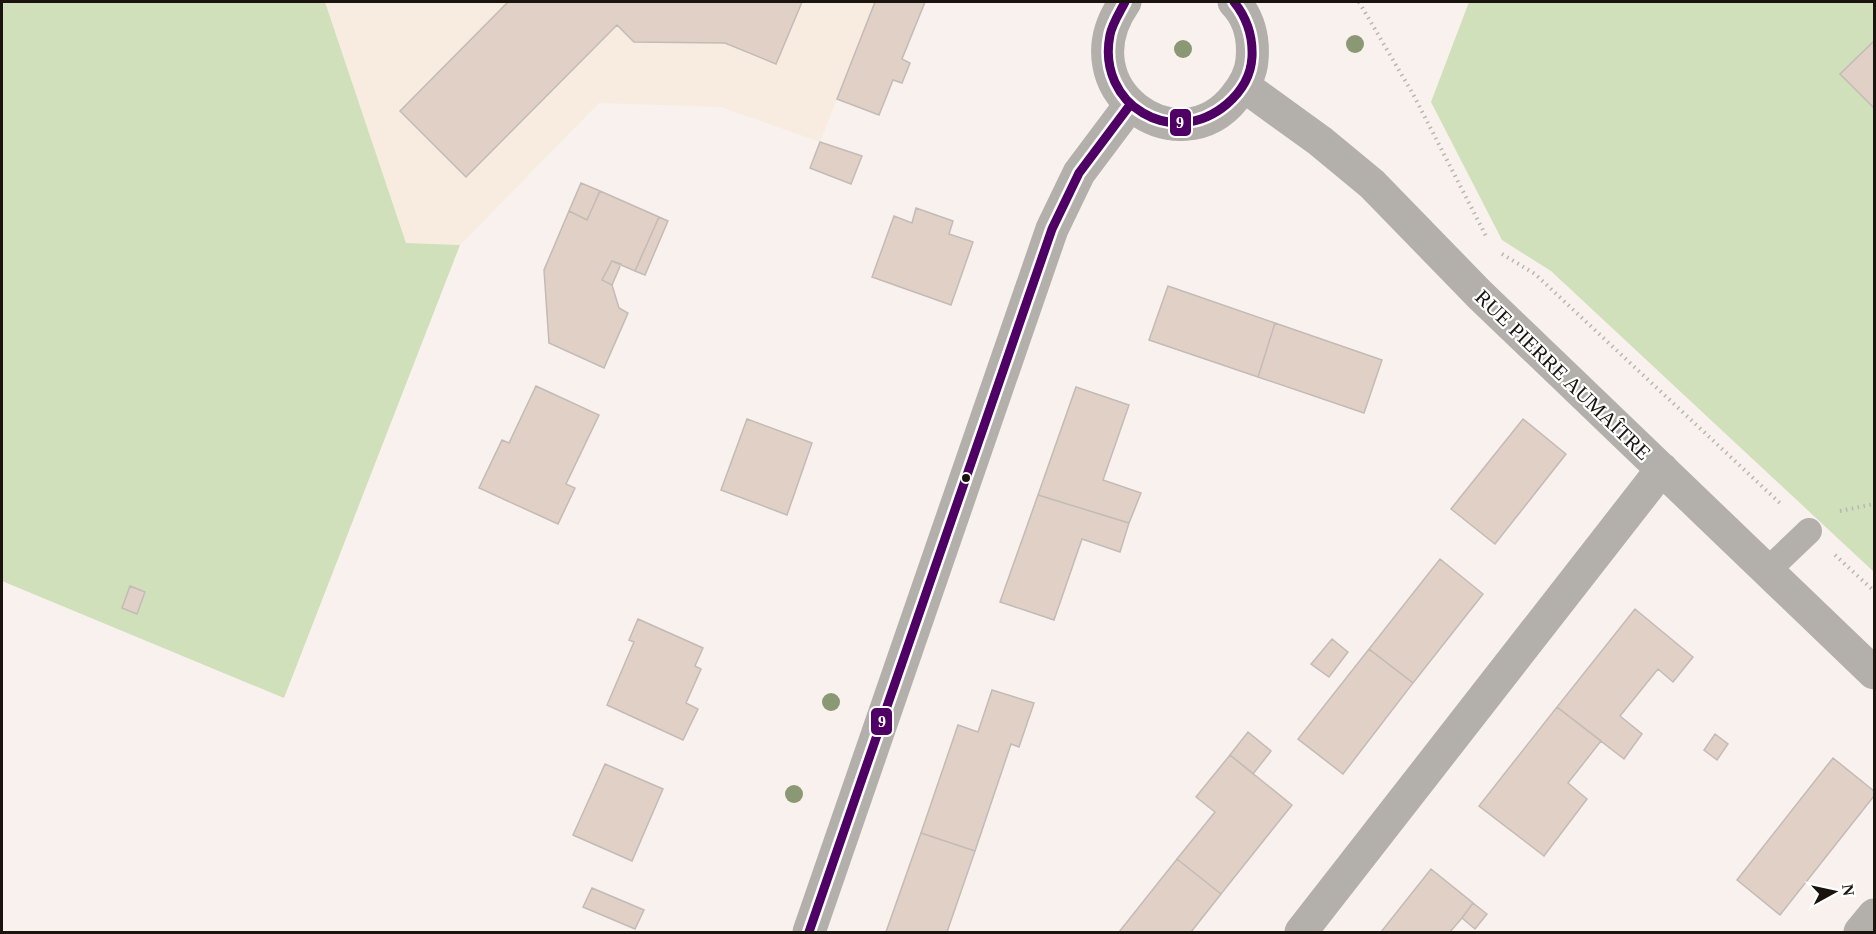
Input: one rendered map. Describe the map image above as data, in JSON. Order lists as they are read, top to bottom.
{
  "streets": {
    "street": ["RUE PIERRE AUMAÎTRE"]
  },
  "lines": ["transit line 9"],
  "north": "right"
}
